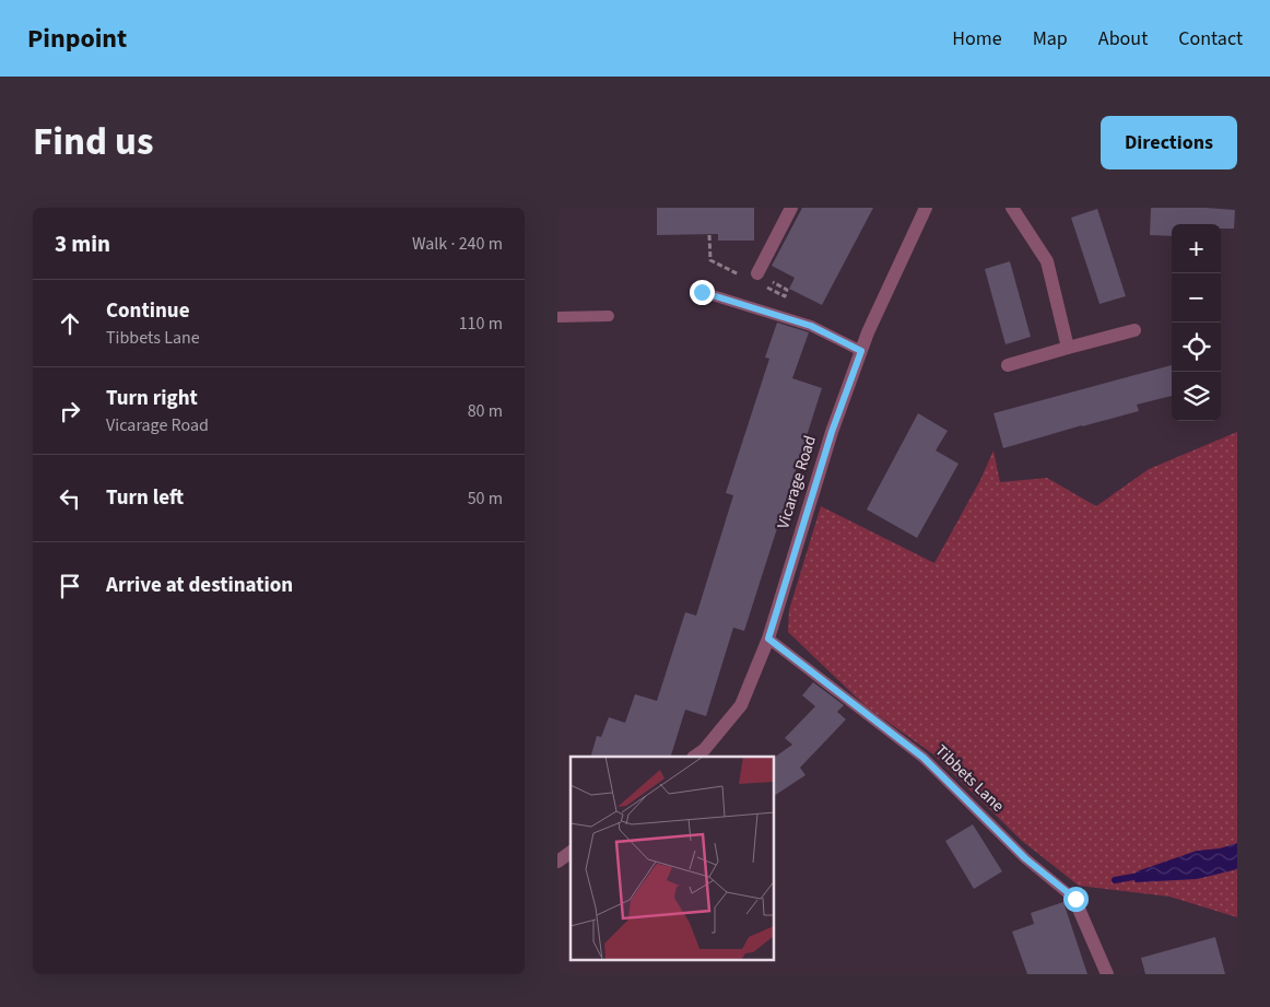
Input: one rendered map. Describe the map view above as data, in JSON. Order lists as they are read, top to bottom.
{
  "streets": {
    "street": ["Vicarage Road", "Tibbets Lane"]
  },
  "crossings": [
    ["Vicarage Road", "Tibbets Lane"]
  ],
  "page": {
    "header": "Pinpoint",
    "nav": [
      "Home",
      "Map",
      "About",
      "Contact"
    ],
    "title": "Find us",
    "buttons": "Directions",
    "heading": ["3 min", "Walk · 240 m"],
    "map_buttons": ["+", "−"],
    "list": [
      ["Continue", "Tibbets Lane", "110 m"],
      ["Turn right", "Vicarage Road", "80 m"],
      ["Turn left", "50 m"],
      "Arrive at destination"
    ]
  }
}
